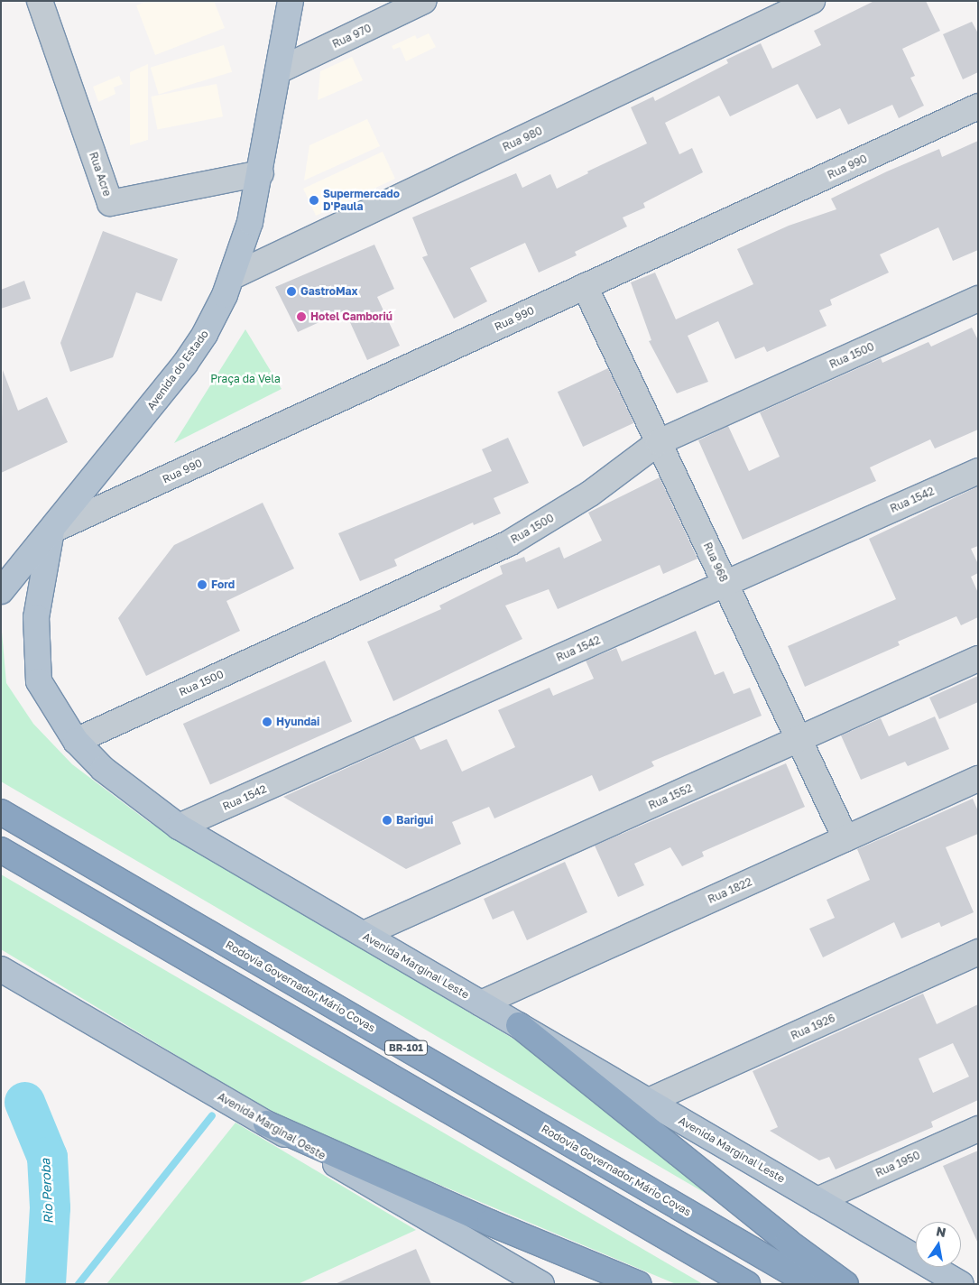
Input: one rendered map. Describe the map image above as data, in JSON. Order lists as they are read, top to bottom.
{
  "streets": {
    "highway": ["Rodovia Governador Mário Covas", "BR-101"],
    "main road": ["Avenida do Estado", "Avenida Marginal Leste", "Avenida Marginal Oeste"],
    "street": [
      "Rua 970",
      "Rua 980",
      "Rua 990",
      "Rua Acre",
      "Rua 1500",
      "Rua 1542",
      "Rua 968",
      "Rua 1552",
      "Rua 1822",
      "Rua 1926",
      "Rua 1950"
    ]
  },
  "crossings": [
    ["Rua 970", "Avenida do Estado"],
    ["Rua 980", "Avenida do Estado"],
    ["Rua 990", "Avenida do Estado"],
    ["Rua 990", "Rua 968"],
    ["Rua 990", "Avenida Marginal Leste"],
    ["Rua Acre", "Avenida do Estado"],
    ["Rua 1500", "Rua 968"],
    ["Rua 1500", "Avenida Marginal Leste"],
    ["Avenida do Estado", "Avenida Marginal Leste"],
    ["Rua 1542", "Rua 968"],
    ["Rua 1542", "Avenida Marginal Leste"],
    ["Rua 968", "Rua 1552"],
    ["Rua 968", "Rua 1822"],
    ["Rua 1552", "Avenida Marginal Leste"],
    ["Rua 1822", "Avenida Marginal Leste"],
    ["Avenida Marginal Leste", "Rua 1926"],
    ["Avenida Marginal Leste", "Rua 1950"]
  ],
  "water": ["Rio Peroba"],
  "parks": ["Praça da Vela"],
  "places": [
    "Supermercado D'Paula",
    "GastroMax",
    "Hotel Camboriú",
    "Ford",
    "Hyundai",
    "Barigui"
  ],
  "north": "top"
}
